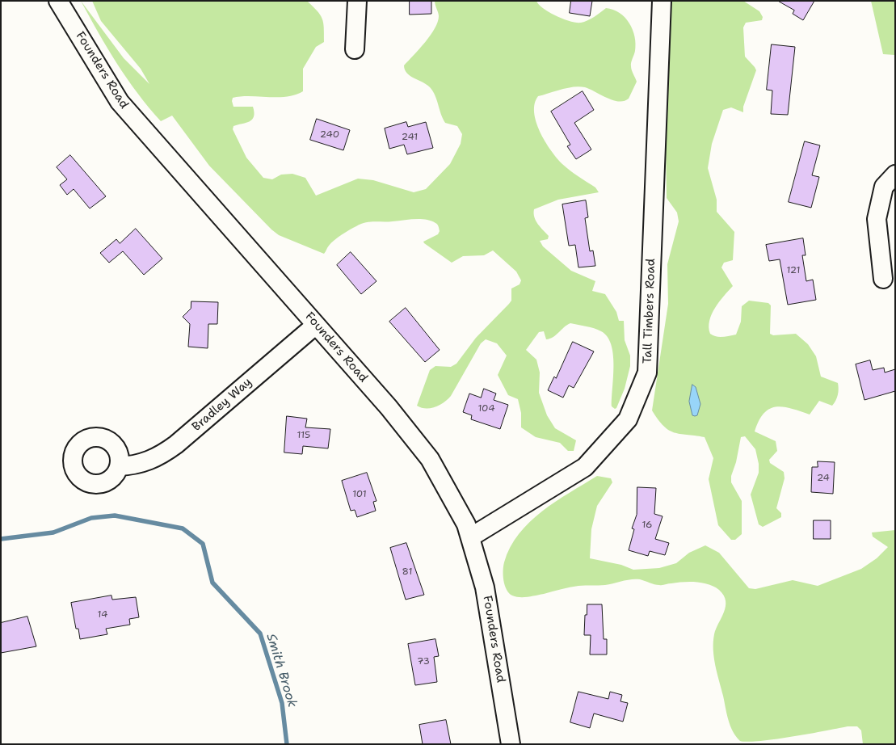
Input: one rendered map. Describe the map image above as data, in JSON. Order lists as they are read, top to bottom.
{
  "streets": {
    "street": ["Founders Road", "Tall Timbers Road", "Bradley Way"]
  },
  "crossings": [
    ["Founders Road", "Tall Timbers Road"],
    ["Founders Road", "Bradley Way"]
  ],
  "water": ["Smith Brook"],
  "house_numbers": [
    "240",
    "241",
    "121",
    "104",
    "115",
    "24",
    "101",
    "16",
    "81",
    "14",
    "73"
  ]
}
